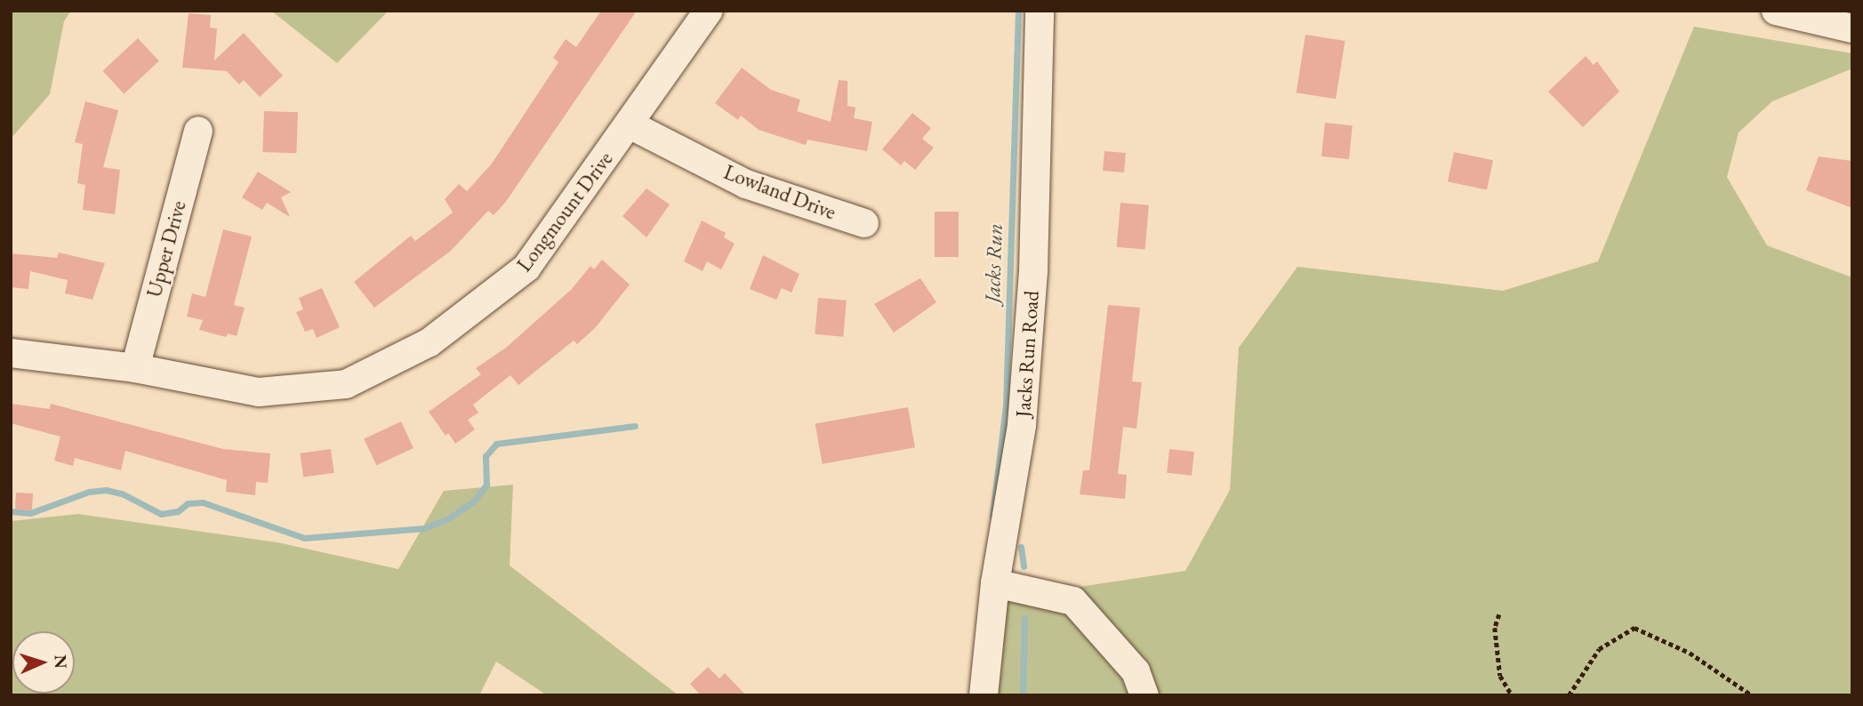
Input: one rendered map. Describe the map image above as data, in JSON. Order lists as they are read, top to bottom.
{
  "streets": {
    "street": [
      "Lowland Drive",
      "Longmount Drive",
      "Upper Drive",
      "Jacks Run Road"
    ]
  },
  "crossings": [
    ["Lowland Drive", "Longmount Drive"],
    ["Longmount Drive", "Upper Drive"]
  ],
  "water": ["Jacks Run"],
  "north": "right"
}
